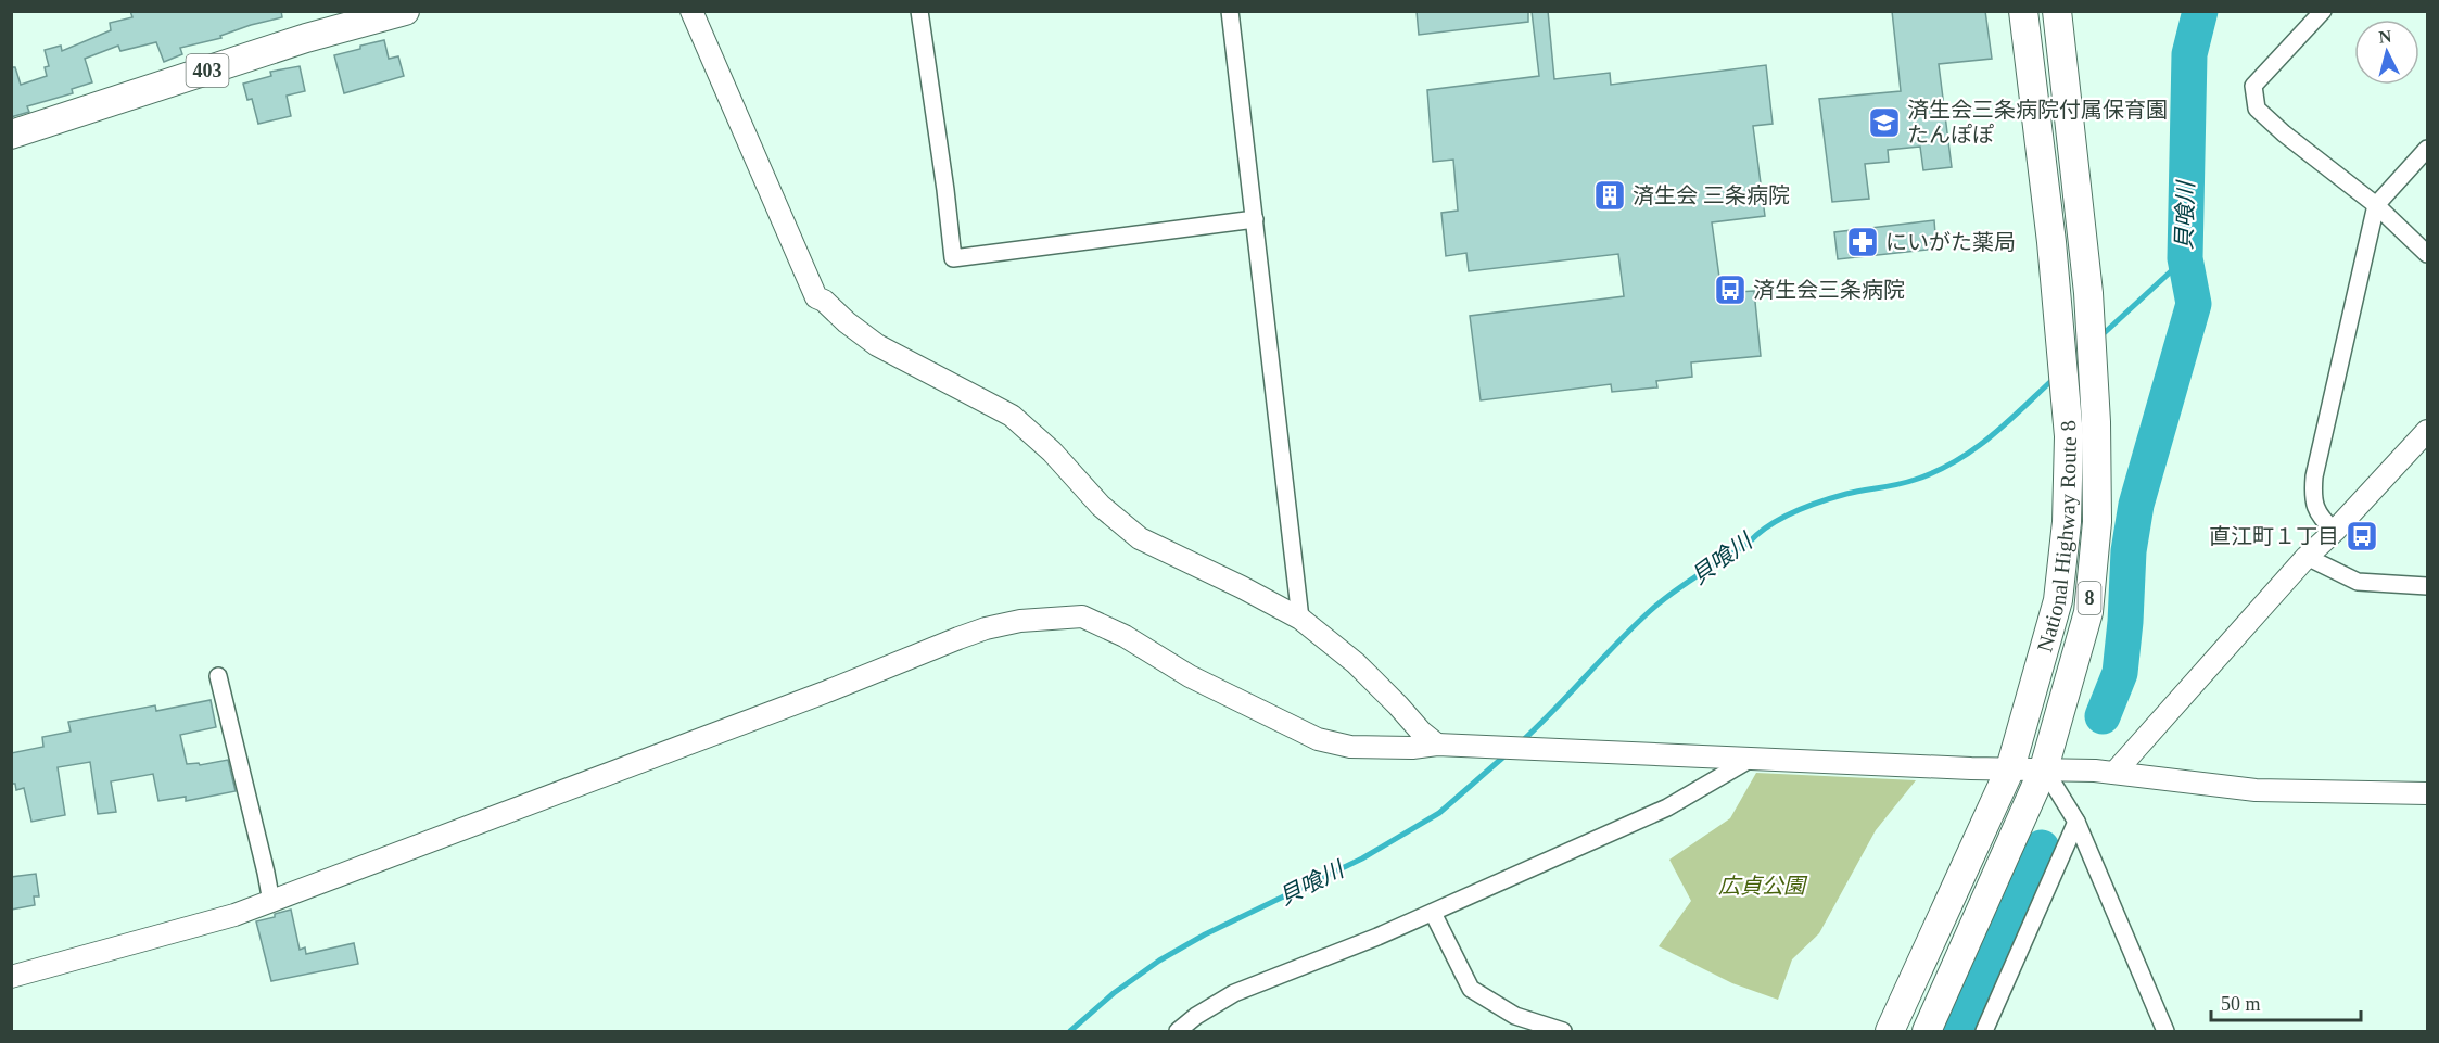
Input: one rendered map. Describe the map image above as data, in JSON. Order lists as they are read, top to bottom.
{
  "streets": {
    "highway": ["403", "National Highway Route 8", "8"]
  },
  "water": ["貝喰川"],
  "parks": ["広貞公園"],
  "places": {
    "school or university": ["済生会三条病院付属保育園 たんぽぽ"],
    "building": ["済生会 三条病院"],
    "pharmacy": ["にいがた薬局"],
    "bus stop": ["済生会三条病院", "直江町１丁目"]
  },
  "scale_bar": "50 m",
  "north": "top"
}
